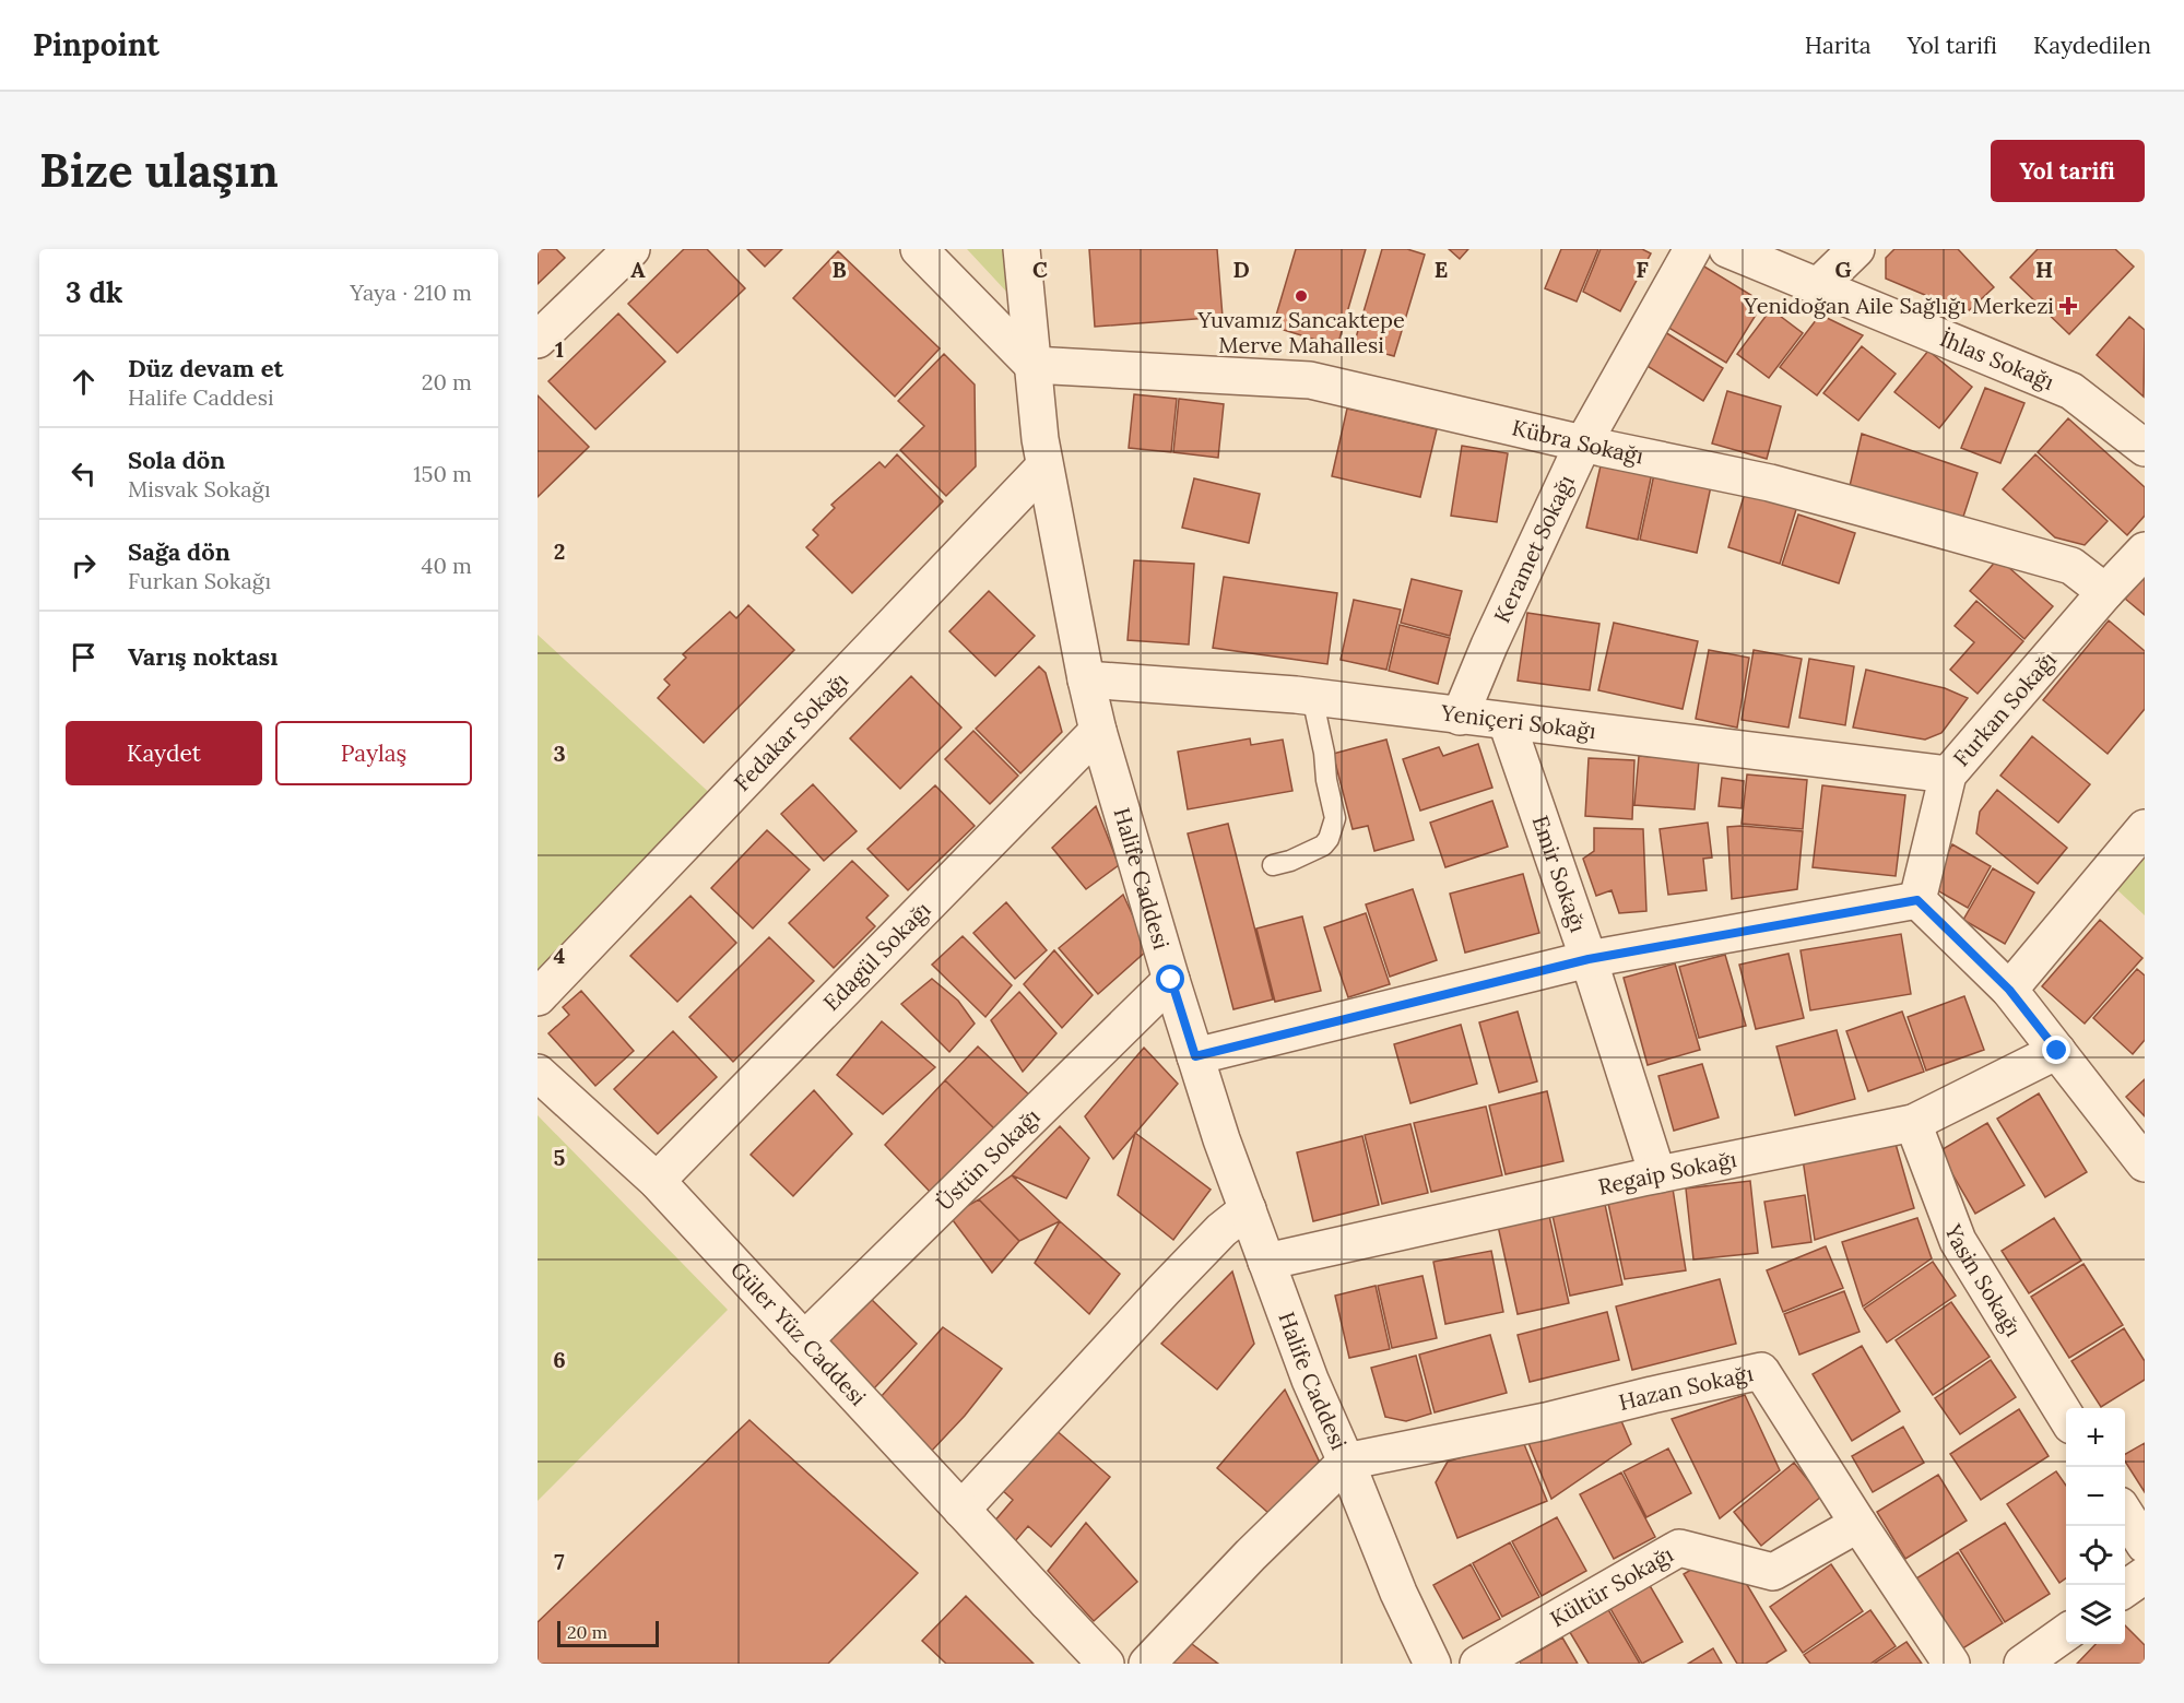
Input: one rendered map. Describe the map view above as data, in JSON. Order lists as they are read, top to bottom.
{
  "streets": {
    "street": [
      "İhlas Sokağı",
      "Kübra Sokağı",
      "Keramet Sokağı",
      "Furkan Sokağı",
      "Yeniçeri Sokağı",
      "Fedakar Sokağı",
      "Emir Sokağı",
      "Halife Caddesi",
      "Edagül Sokağı",
      "Üstün Sokağı",
      "Regaip Sokağı",
      "Yasin Sokağı",
      "Güler Yüz Caddesi",
      "Hazan Sokağı",
      "Kültür Sokağı"
    ]
  },
  "crossings": [
    ["Kübra Sokağı", "Keramet Sokağı"],
    ["Kübra Sokağı", "Furkan Sokağı"],
    ["Kübra Sokağı", "Halife Caddesi"],
    ["Keramet Sokağı", "Yeniçeri Sokağı"],
    ["Furkan Sokağı", "Yeniçeri Sokağı"],
    ["Yeniçeri Sokağı", "Emir Sokağı"],
    ["Yeniçeri Sokağı", "Halife Caddesi"],
    ["Fedakar Sokağı", "Halife Caddesi"],
    ["Emir Sokağı", "Regaip Sokağı"],
    ["Halife Caddesi", "Edagül Sokağı"],
    ["Halife Caddesi", "Üstün Sokağı"],
    ["Halife Caddesi", "Regaip Sokağı"],
    ["Halife Caddesi", "Hazan Sokağı"],
    ["Edagül Sokağı", "Güler Yüz Caddesi"],
    ["Üstün Sokağı", "Güler Yüz Caddesi"],
    ["Regaip Sokağı", "Yasin Sokağı"],
    ["Hazan Sokağı", "Kültür Sokağı"]
  ],
  "places": {
    "other": ["Yuvamız Sancaktepe Merve Mahallesi"],
    "health": ["Yenidoğan Aile Sağlığı Merkezi"]
  },
  "scale_bar": "20 m",
  "page": {
    "header": "Pinpoint",
    "nav": ["Harita", "Yol tarifi", "Kaydedilen"],
    "buttons": [
      "Yol tarifi",
      ["Kaydet", "Paylaş"]
    ],
    "title": "Bize ulaşın",
    "heading": ["3 dk", "Yaya · 210 m"],
    "list": [
      ["Düz devam et", "Halife Caddesi", "20 m"],
      ["Sola dön", "Misvak Sokağı", "150 m"],
      ["Sağa dön", "Furkan Sokağı", "40 m"],
      "Varış noktası"
    ],
    "map_buttons": ["+", "−"],
    "scale": "20 m"
  },
  "grid": {
    "columns": [
      "A",
      "B",
      "C",
      "D",
      "E",
      "F",
      "G",
      "H"
    ],
    "rows": [
      "1",
      "2",
      "3",
      "4",
      "5",
      "6",
      "7"
    ]
  }
}
